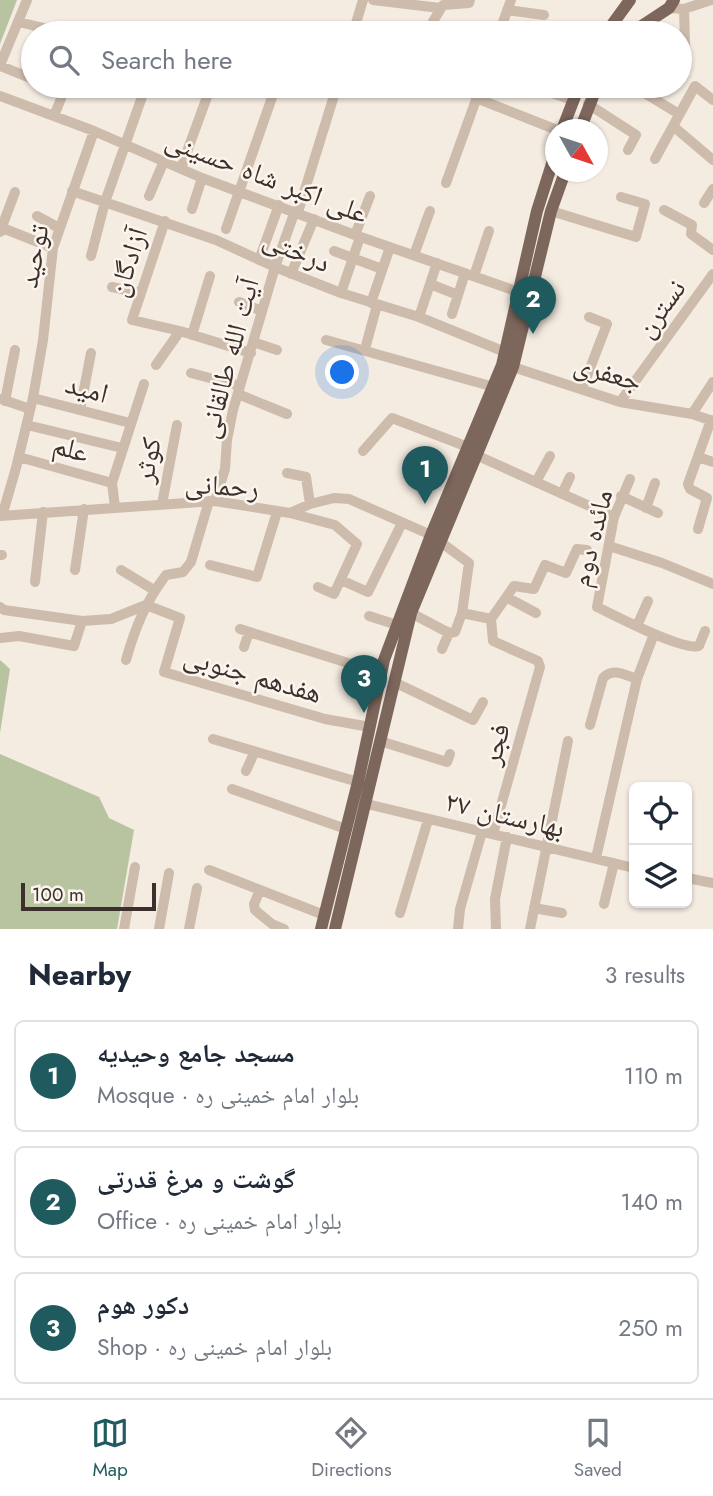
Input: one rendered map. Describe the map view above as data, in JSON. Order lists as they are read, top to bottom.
{
  "streets": {
    "street": [
      "علی اکبر شاه حسینی",
      "درختی",
      "توحید",
      "آزادگان",
      "نسترن",
      "آیت الله طالقانی",
      "جعفری",
      "امید",
      "علم",
      "کوثر",
      "رحمانی",
      "مائده دوم",
      "هفدهم جنوبی",
      "فجر",
      "بهارستان ۲۷"
    ]
  },
  "crossings": [
    ["علی اکبر شاه حسینی", "توحید"],
    ["علی اکبر شاه حسینی", "آیت الله طالقانی"],
    ["درختی", "توحید"],
    ["درختی", "آزادگان"],
    ["درختی", "آیت الله طالقانی"],
    ["توحید", "امید"],
    ["توحید", "علم"],
    ["توحید", "رحمانی"],
    ["آزادگان", "آیت الله طالقانی"],
    ["نسترن", "جعفری"],
    ["آیت الله طالقانی", "رحمانی"],
    ["کوثر", "رحمانی"],
    ["فجر", "بهارستان ۲۷"]
  ],
  "scale_bar": "100 m",
  "north": "bottom right",
  "page": {
    "search": "Search here",
    "pins": ["2", "1", "3"],
    "scale": "100 m",
    "heading": ["Nearby", "3 results"],
    "list": [
      {
        "mark": "1",
        "name": "مسجد جامع وحیدیه",
        "note": "Mosque · بلوار امام خمینی ره",
        "value": "110 m"
      },
      {
        "mark": "2",
        "name": "گوشت و مرغ قدرتی",
        "note": "Office · بلوار امام خمینی ره",
        "value": "140 m"
      },
      {
        "mark": "3",
        "name": "دکور هوم",
        "note": "Shop · بلوار امام خمینی ره",
        "value": "250 m"
      }
    ],
    "nav": ["Map", "Directions", "Saved"]
  }
}
